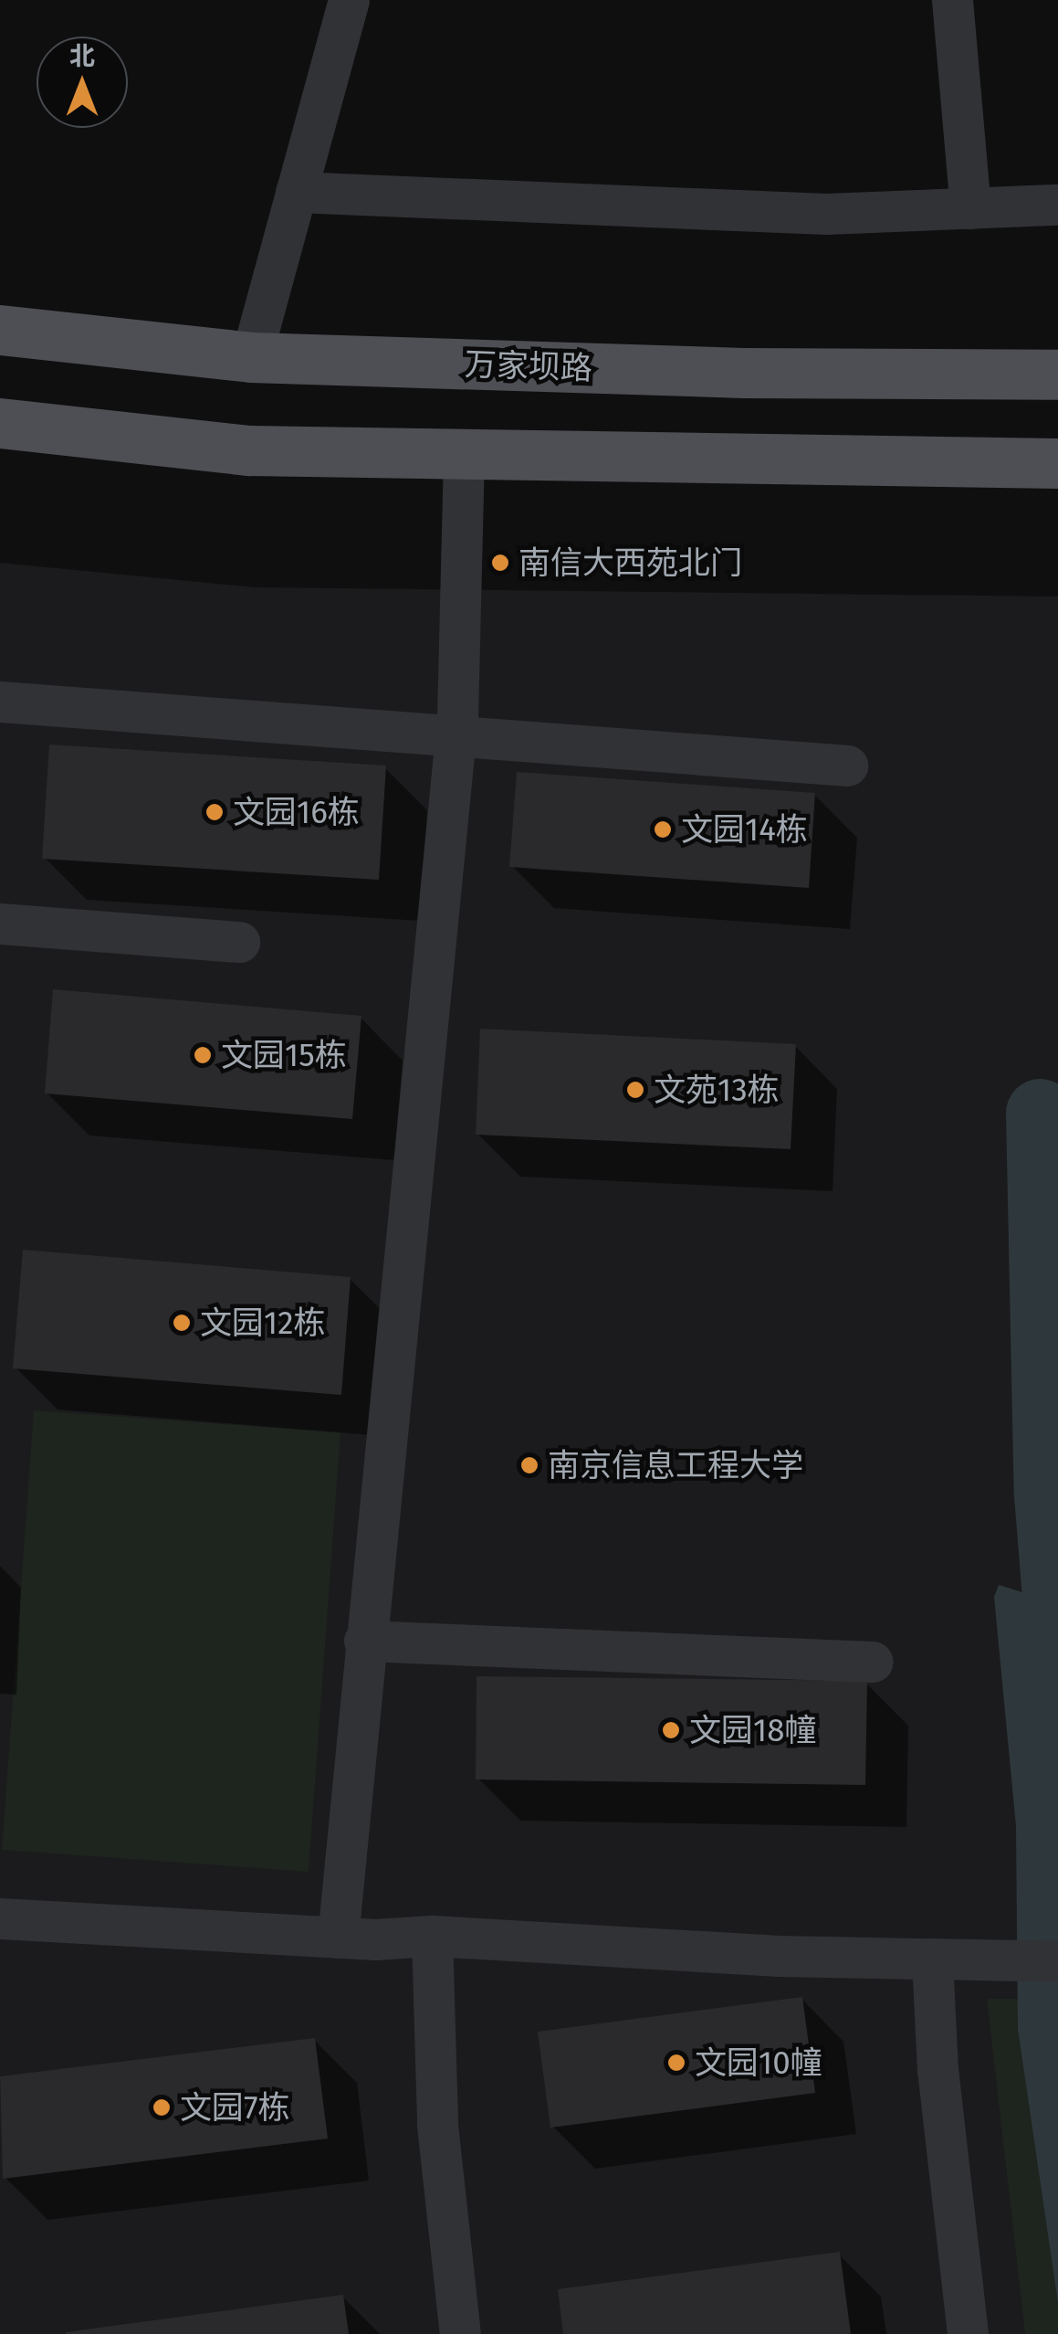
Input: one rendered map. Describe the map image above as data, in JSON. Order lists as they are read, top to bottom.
{
  "streets": {
    "main road": ["万家坝路"]
  },
  "places": [
    "南信大西苑北门",
    "文园16栋",
    "文园14栋",
    "文园15栋",
    "文苑13栋",
    "文园12栋",
    "南京信息工程大学",
    "文园18幢",
    "文园10幢",
    "文园7栋"
  ],
  "north": "top"
}
